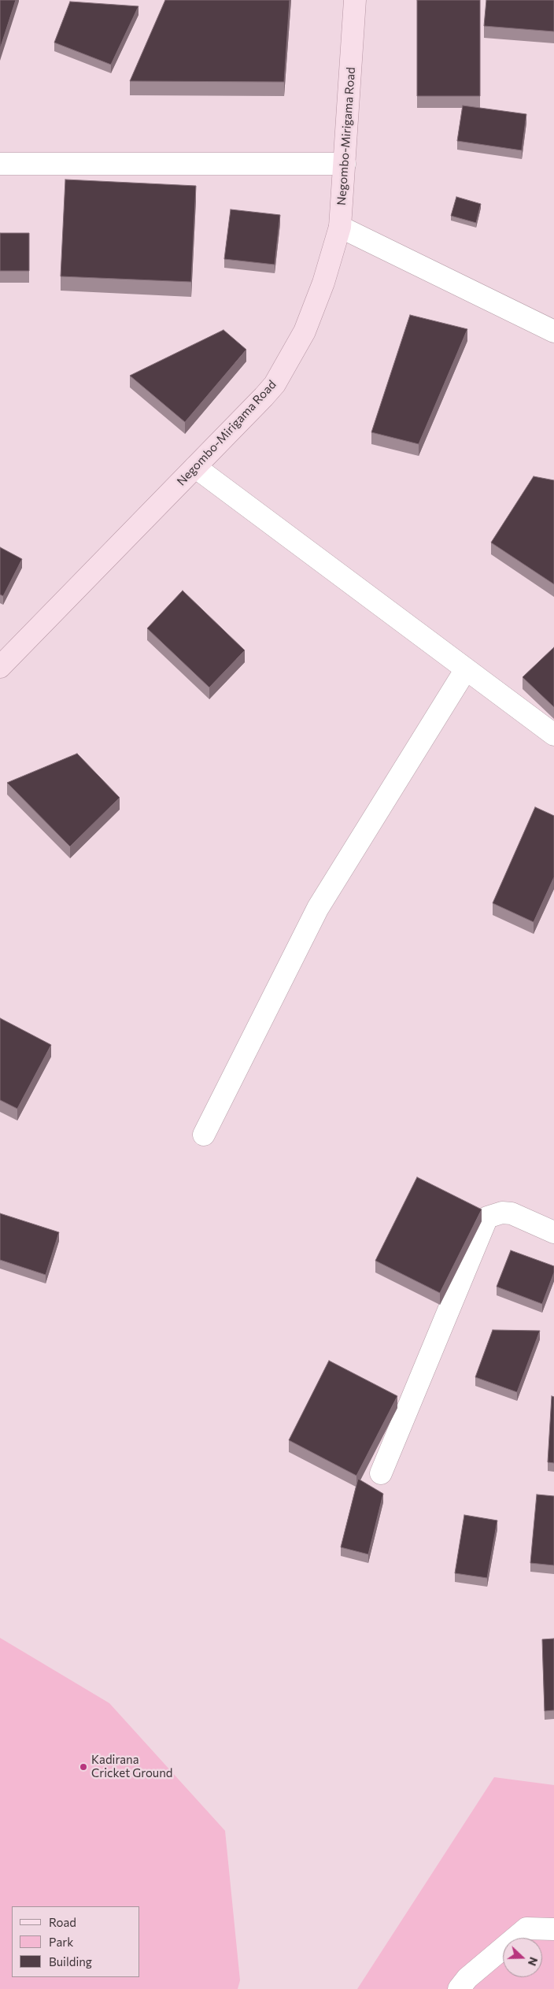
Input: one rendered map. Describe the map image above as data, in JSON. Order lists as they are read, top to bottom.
{
  "streets": {
    "main road": ["Negombo-Mirigama Road"]
  },
  "places": ["Kadirana Cricket Ground"],
  "legend": ["Road", "Park", "Building"],
  "north": "right"
}
